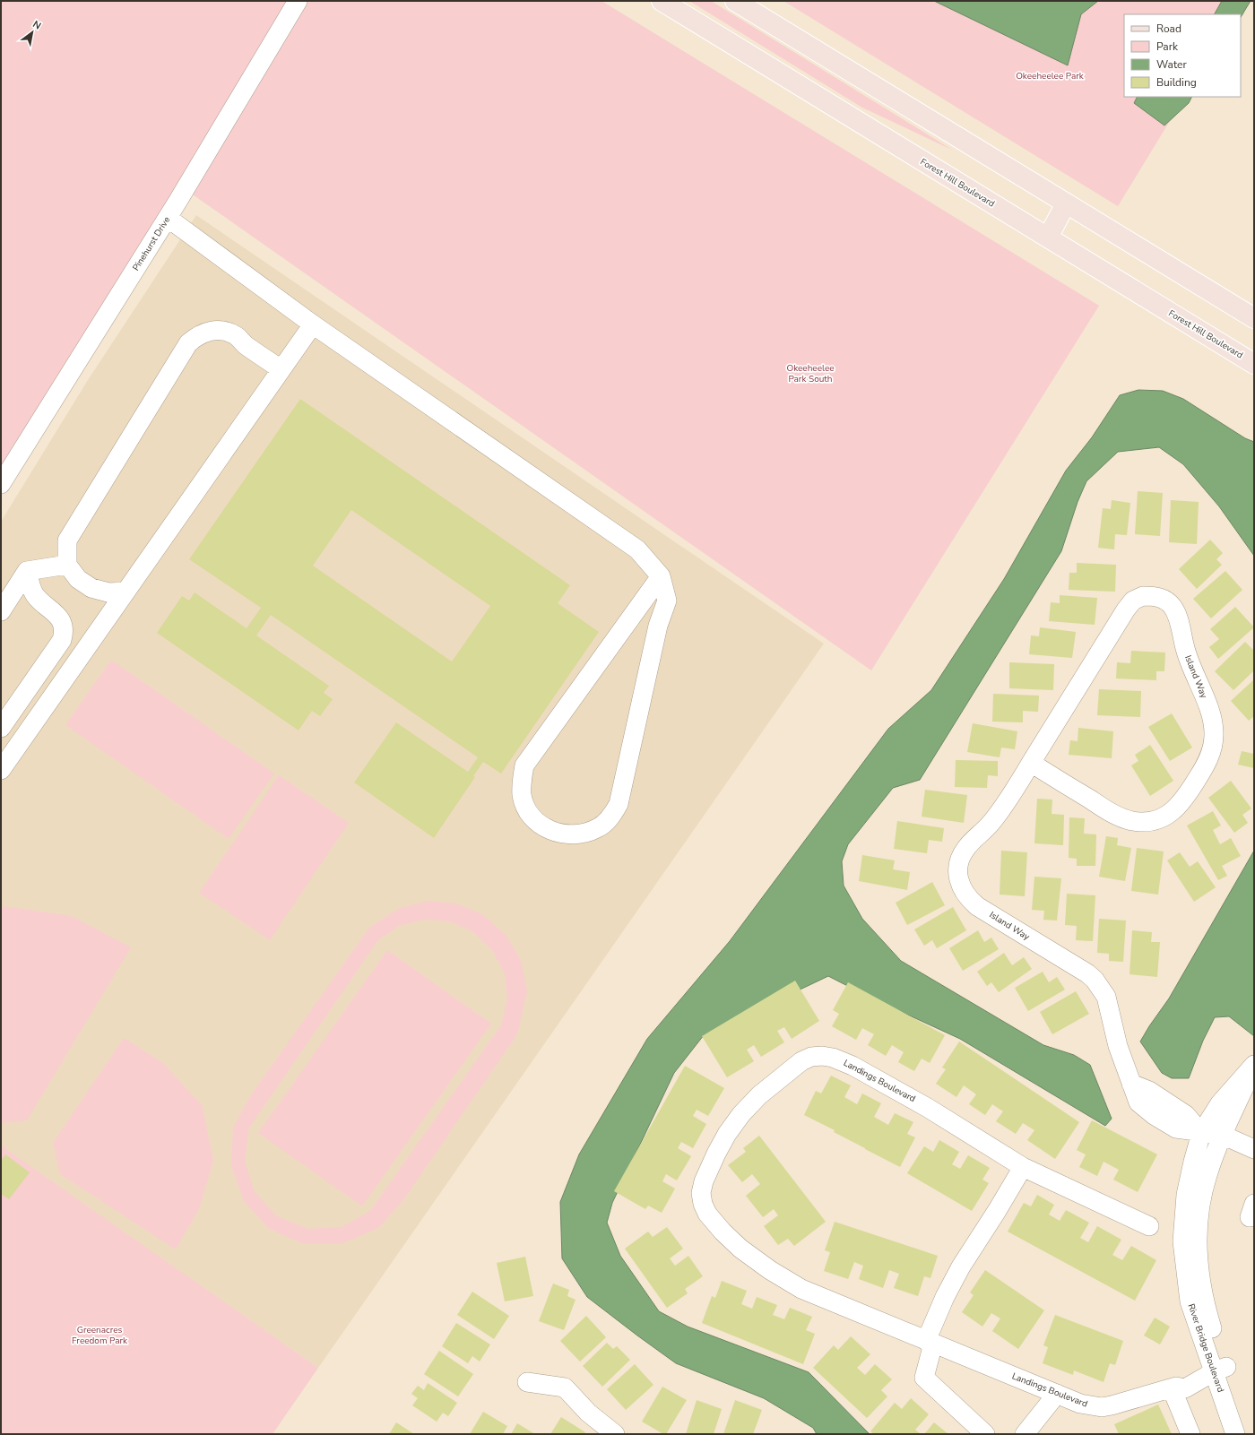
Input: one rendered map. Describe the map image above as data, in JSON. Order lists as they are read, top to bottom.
{
  "streets": {
    "main road": ["Forest Hill Boulevard"],
    "street": [
      "Pinehurst Drive",
      "Island Way",
      "Landings Boulevard",
      "River Bridge Boulevard"
    ]
  },
  "crossings": [
    ["Island Way", "River Bridge Boulevard"]
  ],
  "parks": ["Okeeheelee Park", "Okeeheelee Park South", "Greenacres Freedom Park"],
  "legend": [
    "Road",
    "Park",
    "Water",
    "Building"
  ],
  "north": "top right"
}
